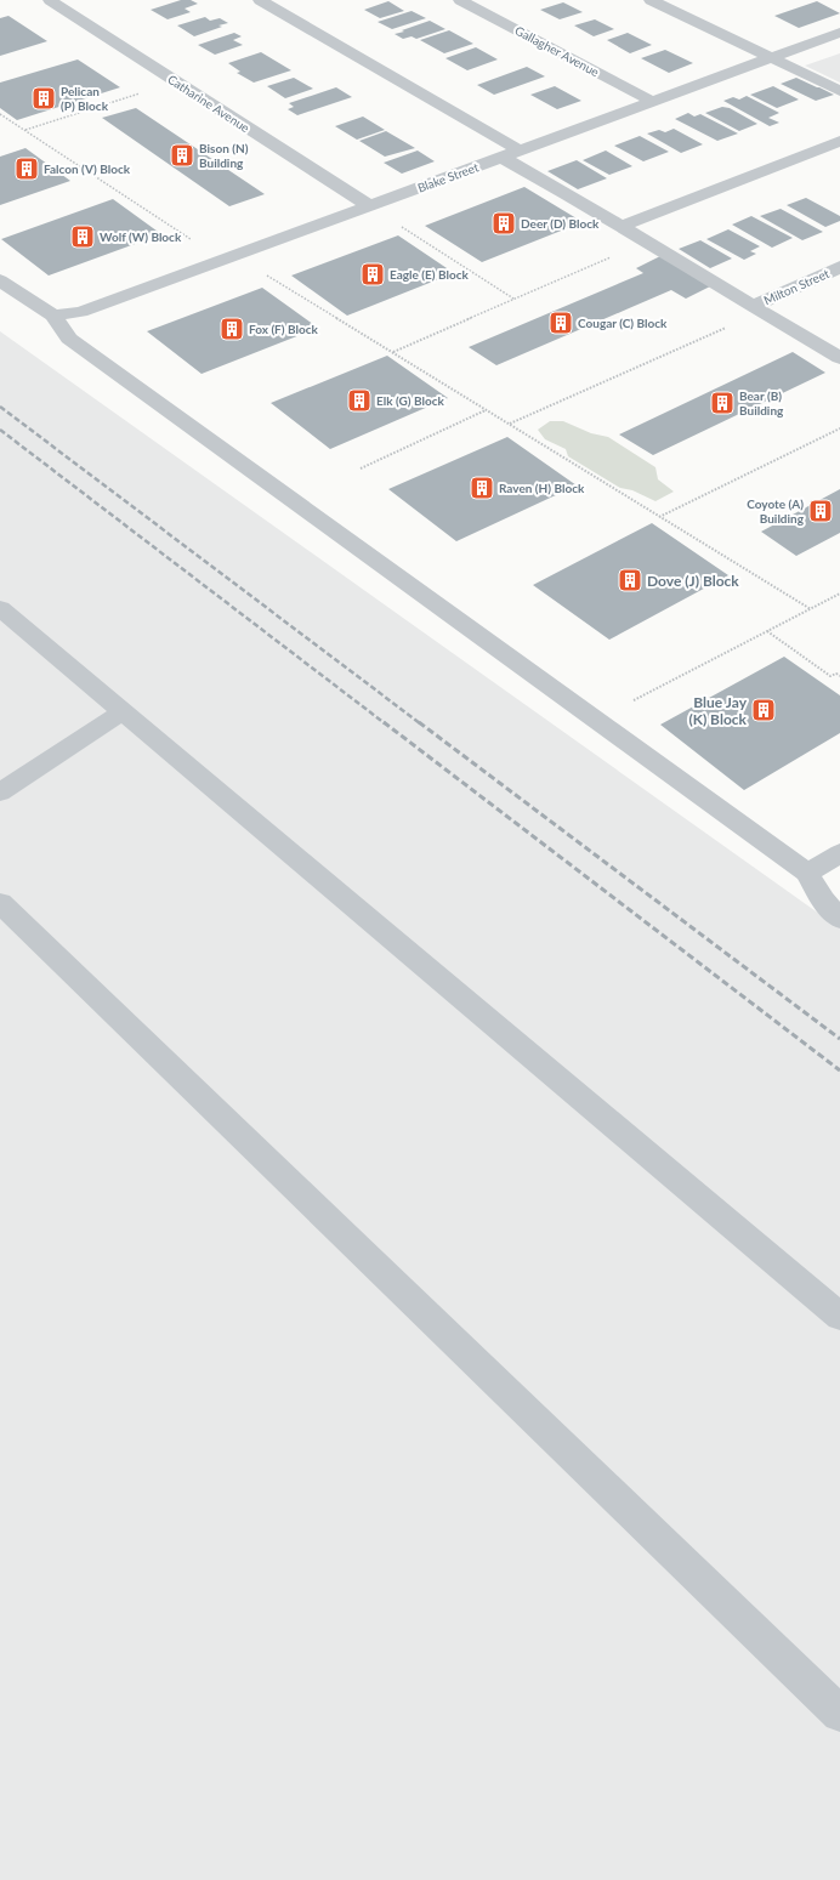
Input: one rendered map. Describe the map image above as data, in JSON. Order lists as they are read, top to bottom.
{
  "streets": {
    "street": [
      "Gallagher Avenue",
      "Catharine Avenue",
      "Blake Street",
      "Milton Street"
    ]
  },
  "crossings": [
    ["Gallagher Avenue", "Blake Street"],
    ["Catharine Avenue", "Blake Street"]
  ],
  "places": {
    "building": [
      "Pelican (P) Block",
      "Bison (N) Building",
      "Falcon (V) Block",
      "Deer (D) Block",
      "Wolf (W) Block",
      "Eagle (E) Block",
      "Cougar (C) Block",
      "Fox (F) Block",
      "Elk (G) Block",
      "Bear (B) Building",
      "Raven (H) Block",
      "Coyote (A) Building",
      "Dove (J) Block",
      "Blue Jay (K) Block"
    ]
  }
}
